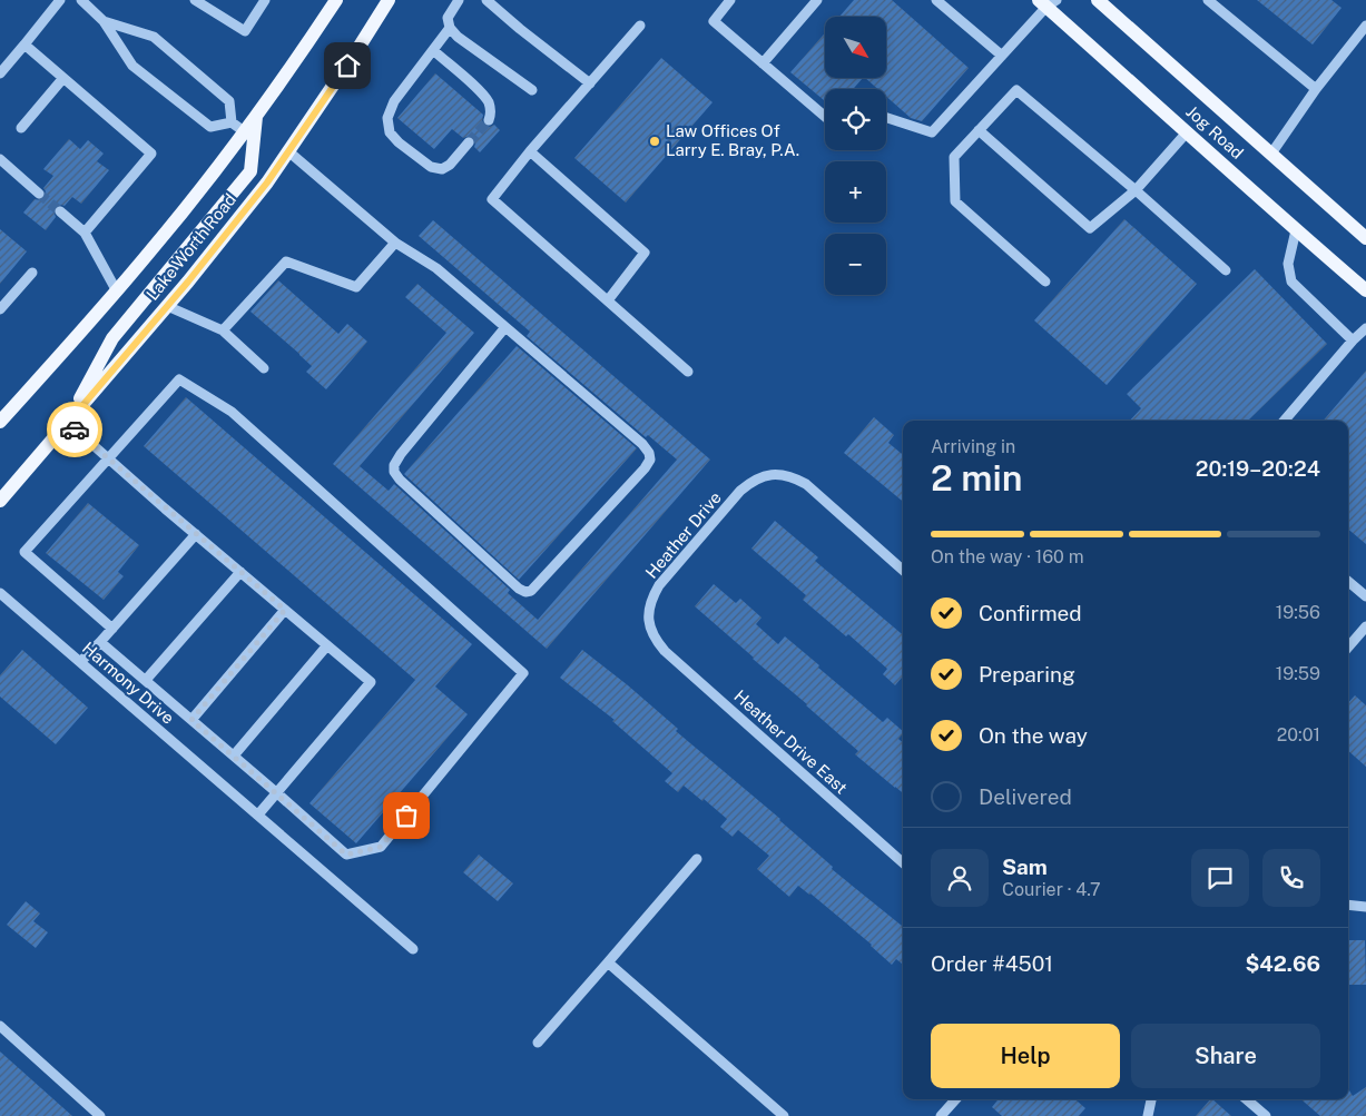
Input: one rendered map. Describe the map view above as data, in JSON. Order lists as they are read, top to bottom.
{
  "streets": {
    "main road": ["Jog Road", "Lake Worth Road"],
    "street": ["Heather Drive", "Harmony Drive", "Heather Drive East"]
  },
  "crossings": [
    ["Heather Drive", "Heather Drive East"]
  ],
  "places": ["Law Offices Of Larry E. Bray, P.A."],
  "north": "bottom right",
  "page": {
    "map_buttons": ["+", "−"],
    "heading": ["2 min", "Arriving in", "20:19–20:24"],
    "panel": [
      "Sam",
      "Courier · 4.7",
      "Order #4501",
      "$42.66"
    ],
    "bar": "On the way · 160 m",
    "list": [
      ["Confirmed", "19:56"],
      ["Preparing", "19:59"],
      ["On the way", "20:01"],
      "Delivered"
    ],
    "buttons": ["Help", "Share"]
  }
}
